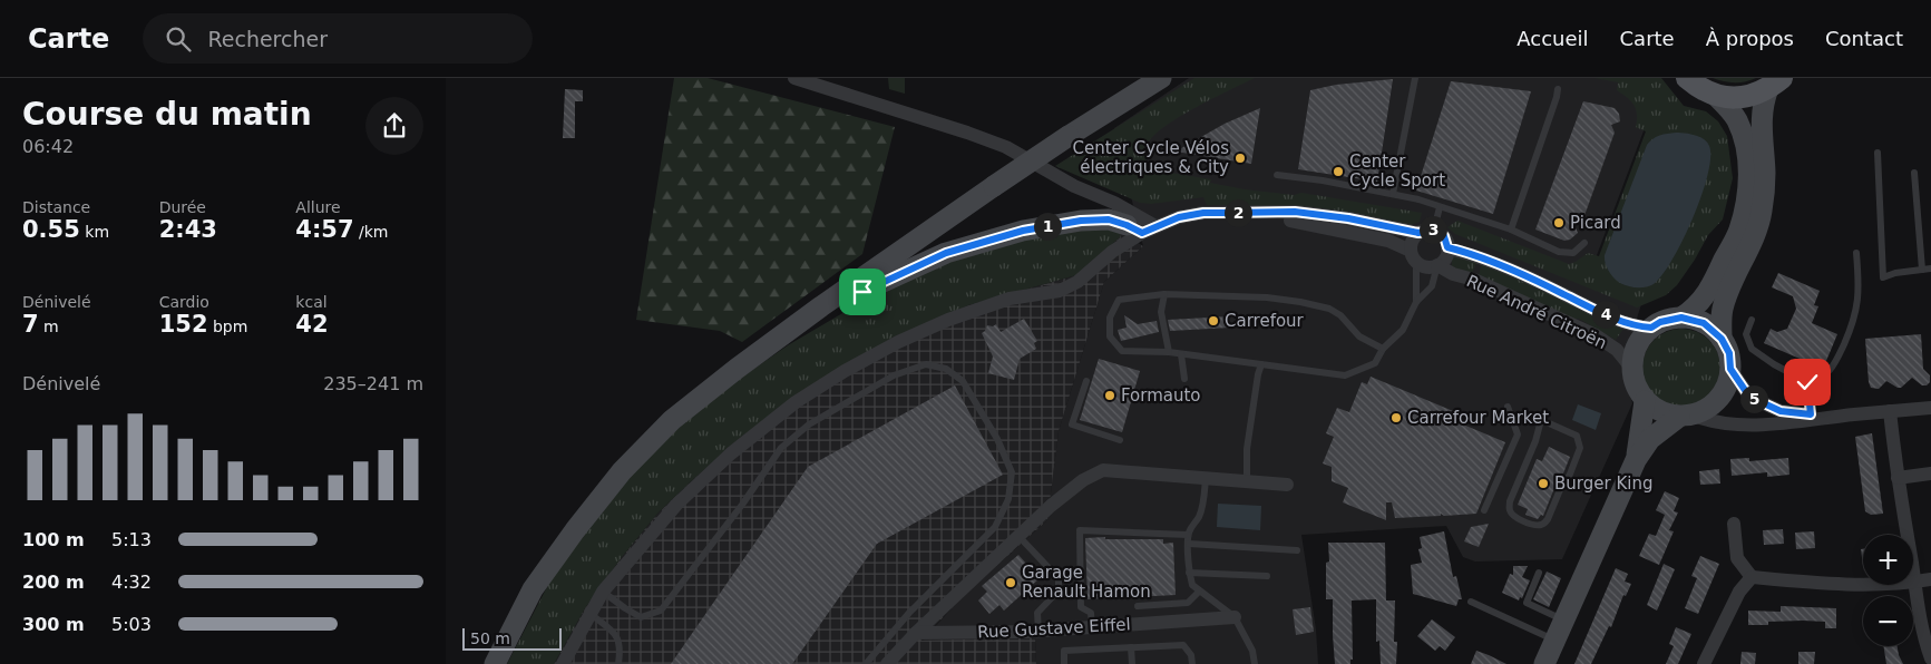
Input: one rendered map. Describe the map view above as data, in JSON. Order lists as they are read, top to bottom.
{
  "streets": {
    "street": ["Rue André Citroën", "Rue Gustave Eiffel"]
  },
  "places": [
    "Center Cycle Vélos électriques & City",
    "Center Cycle Sport",
    "Picard",
    "Carrefour",
    "Formauto",
    "Carrefour Market",
    "Burger King",
    "Garage Renault Hamon"
  ],
  "scale_bar": "50 m",
  "page": {
    "header": "Carte",
    "search": "Rechercher",
    "nav": [
      "Accueil",
      "Carte",
      "À propos",
      "Contact"
    ],
    "heading": ["Course du matin", "06:42"],
    "stats": [
      ["Distance", "0.55 km"],
      ["Durée", "2:43"],
      ["Allure", "4:57 /km"],
      ["Dénivelé", "7 m"],
      ["Cardio", "152 bpm"],
      ["kcal", "42"]
    ],
    "pins": [
      "2",
      "1",
      "3",
      "4",
      "5"
    ],
    "chart": ["Dénivelé", "235–241 m"],
    "list": [
      {
        "name": "100 m",
        "note": "5:13"
      },
      {
        "name": "200 m",
        "note": "4:32"
      },
      {
        "name": "300 m",
        "note": "5:03"
      }
    ],
    "map_buttons": ["+", "−"],
    "scale": "50 m"
  }
}
